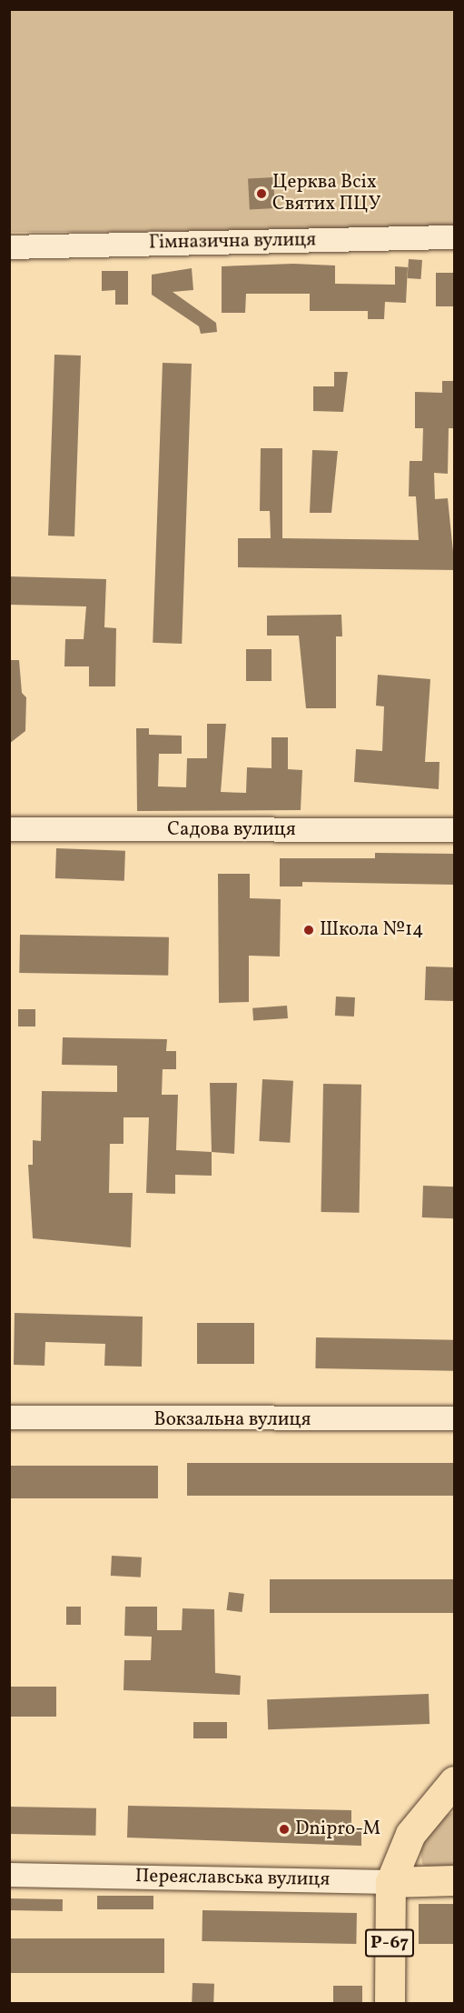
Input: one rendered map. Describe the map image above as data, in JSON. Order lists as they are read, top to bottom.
{
  "streets": {
    "main road": ["Переяславська вулиця", "Р-67"],
    "street": ["Гімназична вулиця", "Садова вулиця", "Вокзальна вулиця"]
  },
  "crossings": [
    ["Переяславська вулиця", "Р-67"]
  ],
  "places": ["Церква Всіх Святих ПЦУ", "Школа №14", "Dnipro-M"]
}
